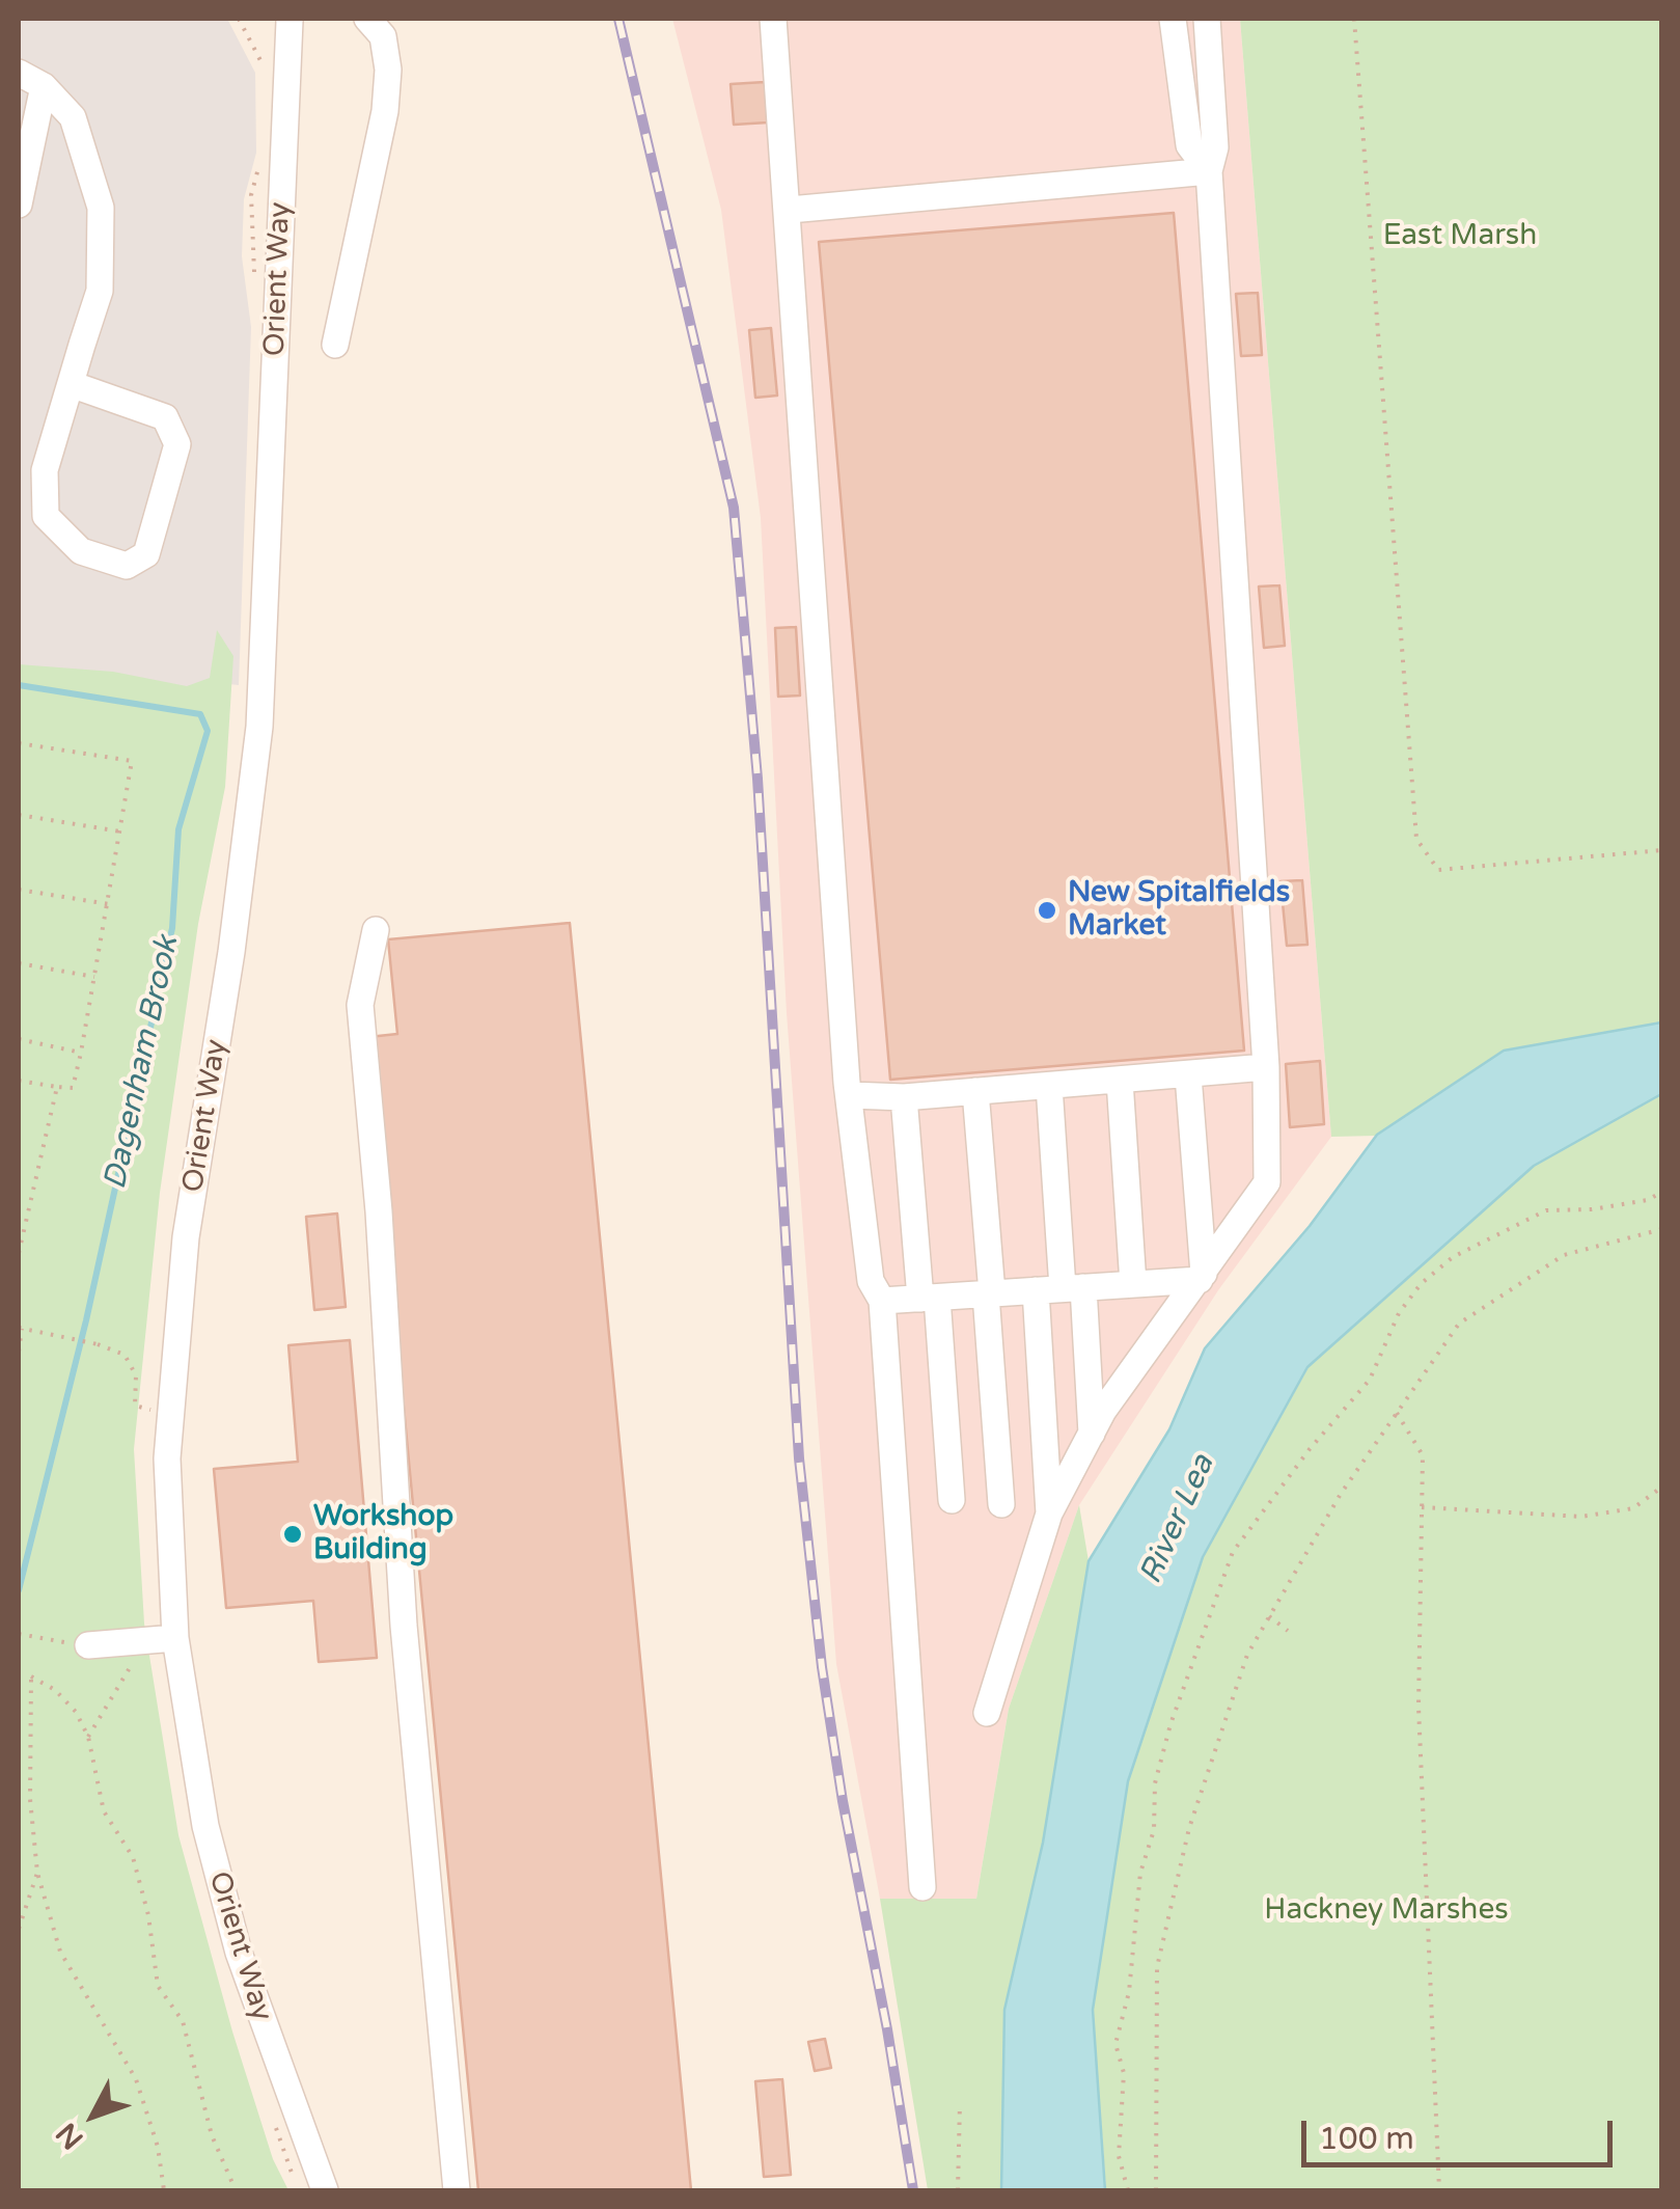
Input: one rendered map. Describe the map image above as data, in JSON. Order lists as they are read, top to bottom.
{
  "streets": {
    "street": ["Orient Way"]
  },
  "water": ["Dagenham Brook", "River Lea"],
  "parks": ["East Marsh", "Hackney Marshes"],
  "places": ["New Spitalfields Market", "Workshop Building"],
  "scale_bar": "100 m",
  "north": "bottom left"
}
